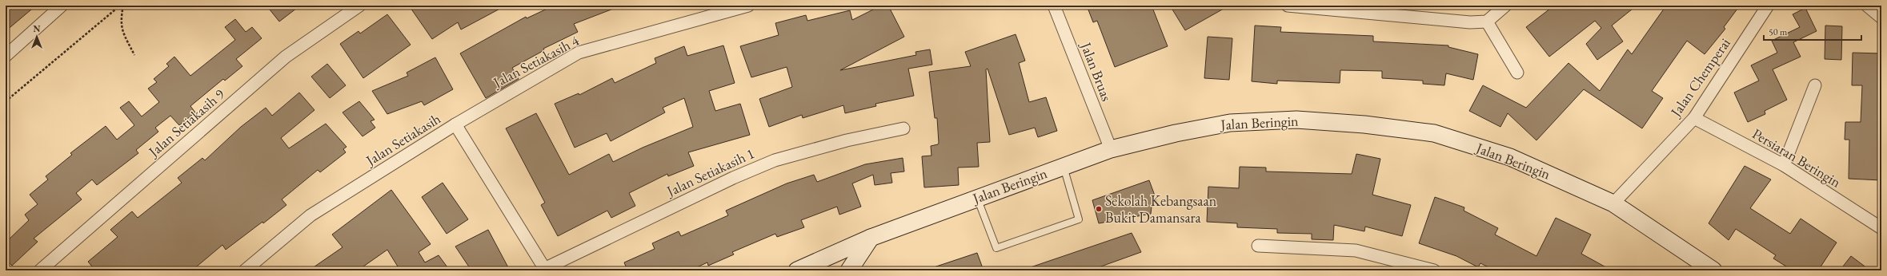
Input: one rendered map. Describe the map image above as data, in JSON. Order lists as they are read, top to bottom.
{
  "streets": {
    "street": [
      "Jalan Setiakasih 4",
      "Jalan Bruas",
      "Jalan Chemperai",
      "Jalan Setiakasih 9",
      "Jalan Beringin",
      "Jalan Setiakasih",
      "Persiaran Beringin",
      "Jalan Setiakasih 1"
    ]
  },
  "crossings": [
    ["Jalan Setiakasih 4", "Jalan Setiakasih"],
    ["Jalan Bruas", "Jalan Beringin"],
    ["Jalan Chemperai", "Jalan Beringin"],
    ["Jalan Chemperai", "Persiaran Beringin"],
    ["Jalan Setiakasih", "Jalan Setiakasih 1"]
  ],
  "places": ["Sekolah Kebangsaan Bukit Damansara"],
  "scale_bar": "50 m",
  "north": "top"
}
